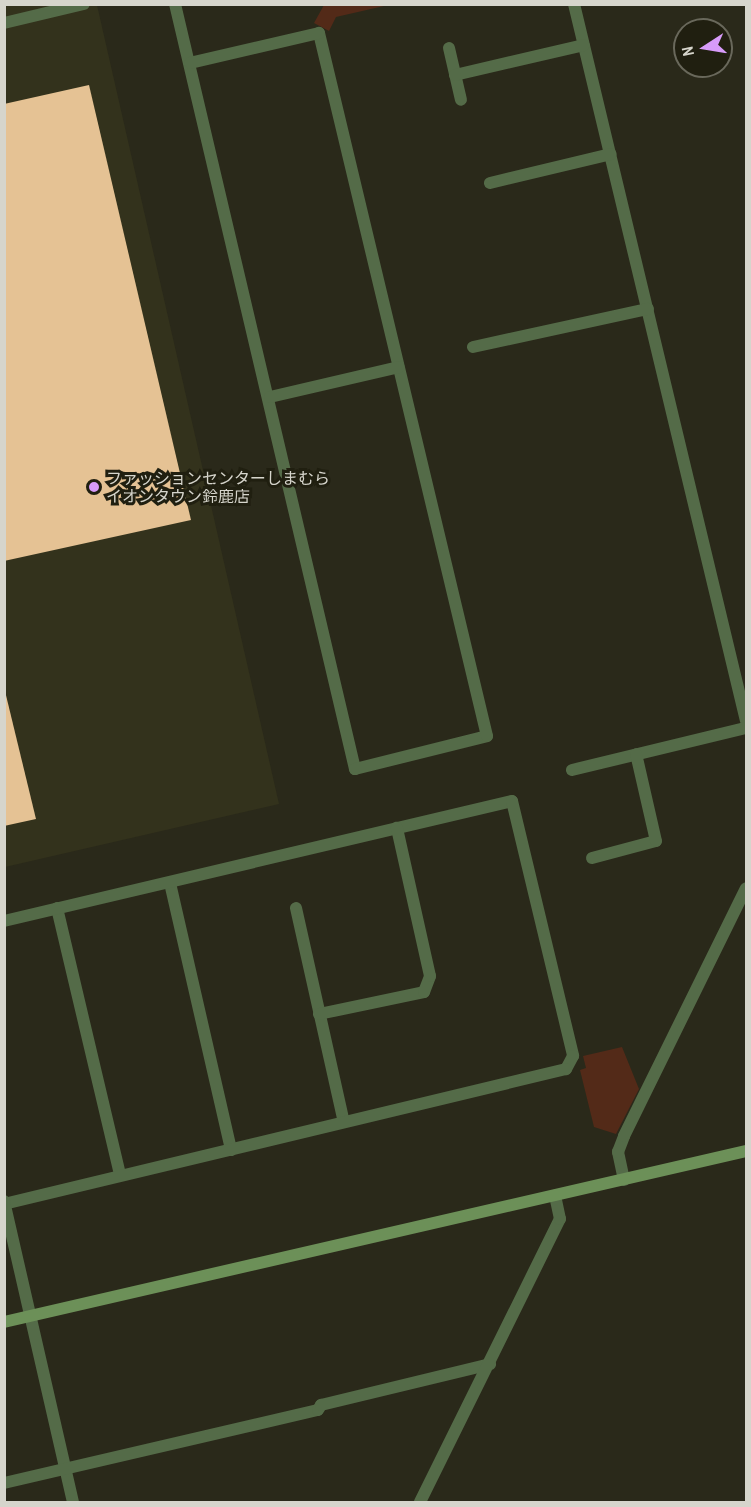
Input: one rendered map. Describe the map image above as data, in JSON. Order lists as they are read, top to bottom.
{
  "places": ["ファッションセンターしまむら イオンタウン鈴鹿店"],
  "north": "left"
}
